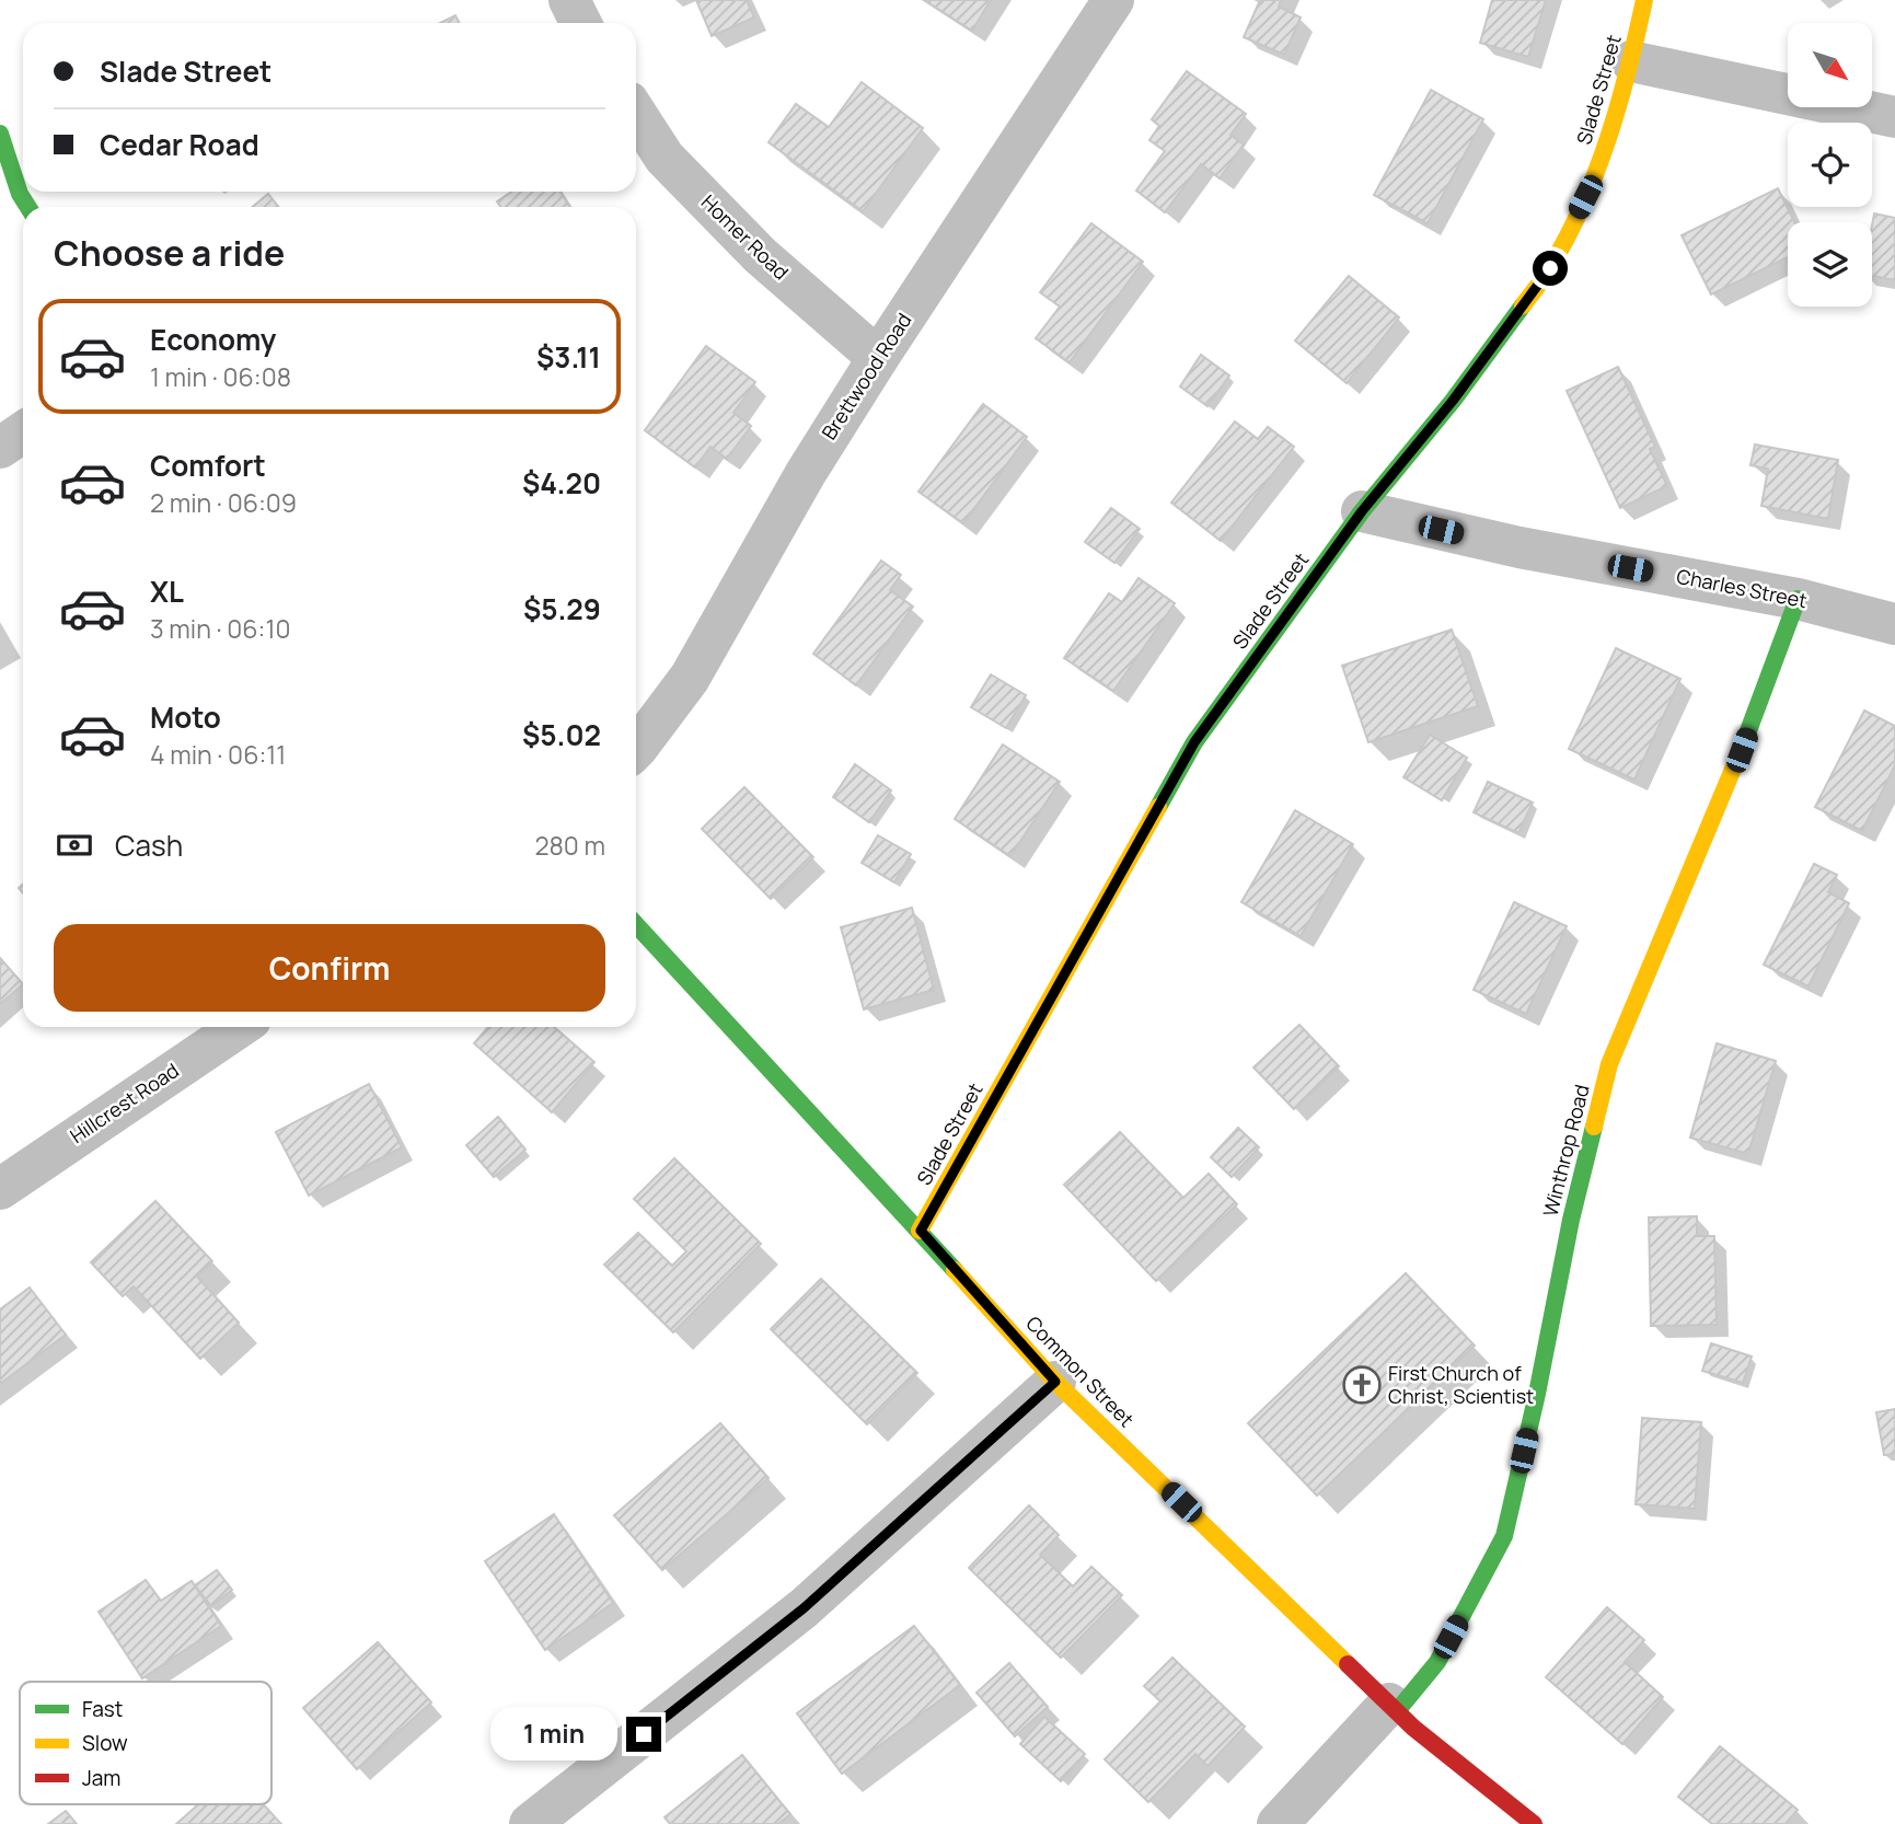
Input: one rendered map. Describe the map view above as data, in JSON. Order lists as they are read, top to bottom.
{
  "streets": {
    "street": [
      "Slade Street",
      "Homer Road",
      "Brettwood Road",
      "Charles Street",
      "Hillcrest Road",
      "Winthrop Road",
      "Common Street"
    ]
  },
  "crossings": [
    ["Slade Street", "Charles Street"],
    ["Slade Street", "Common Street"],
    ["Homer Road", "Brettwood Road"],
    ["Charles Street", "Winthrop Road"],
    ["Winthrop Road", "Common Street"]
  ],
  "places": {
    "church": ["First Church of Christ, Scientist"]
  },
  "legend": ["Fast", "Slow", "Jam"],
  "north": "bottom right",
  "page": {
    "banner": ["Slade Street", "Cedar Road"],
    "heading": "Choose a ride",
    "list": [
      {
        "name": "Economy",
        "note": "1 min · 06:08",
        "value": "$3.11"
      },
      {
        "name": "Comfort",
        "note": "2 min · 06:09",
        "value": "$4.20"
      },
      {
        "name": "XL",
        "note": "3 min · 06:10",
        "value": "$5.29"
      },
      {
        "name": "Moto",
        "note": "4 min · 06:11",
        "value": "$5.02"
      }
    ],
    "pay": ["Cash", "280 m"],
    "buttons": "Confirm",
    "bubble": "1 min"
  }
}
